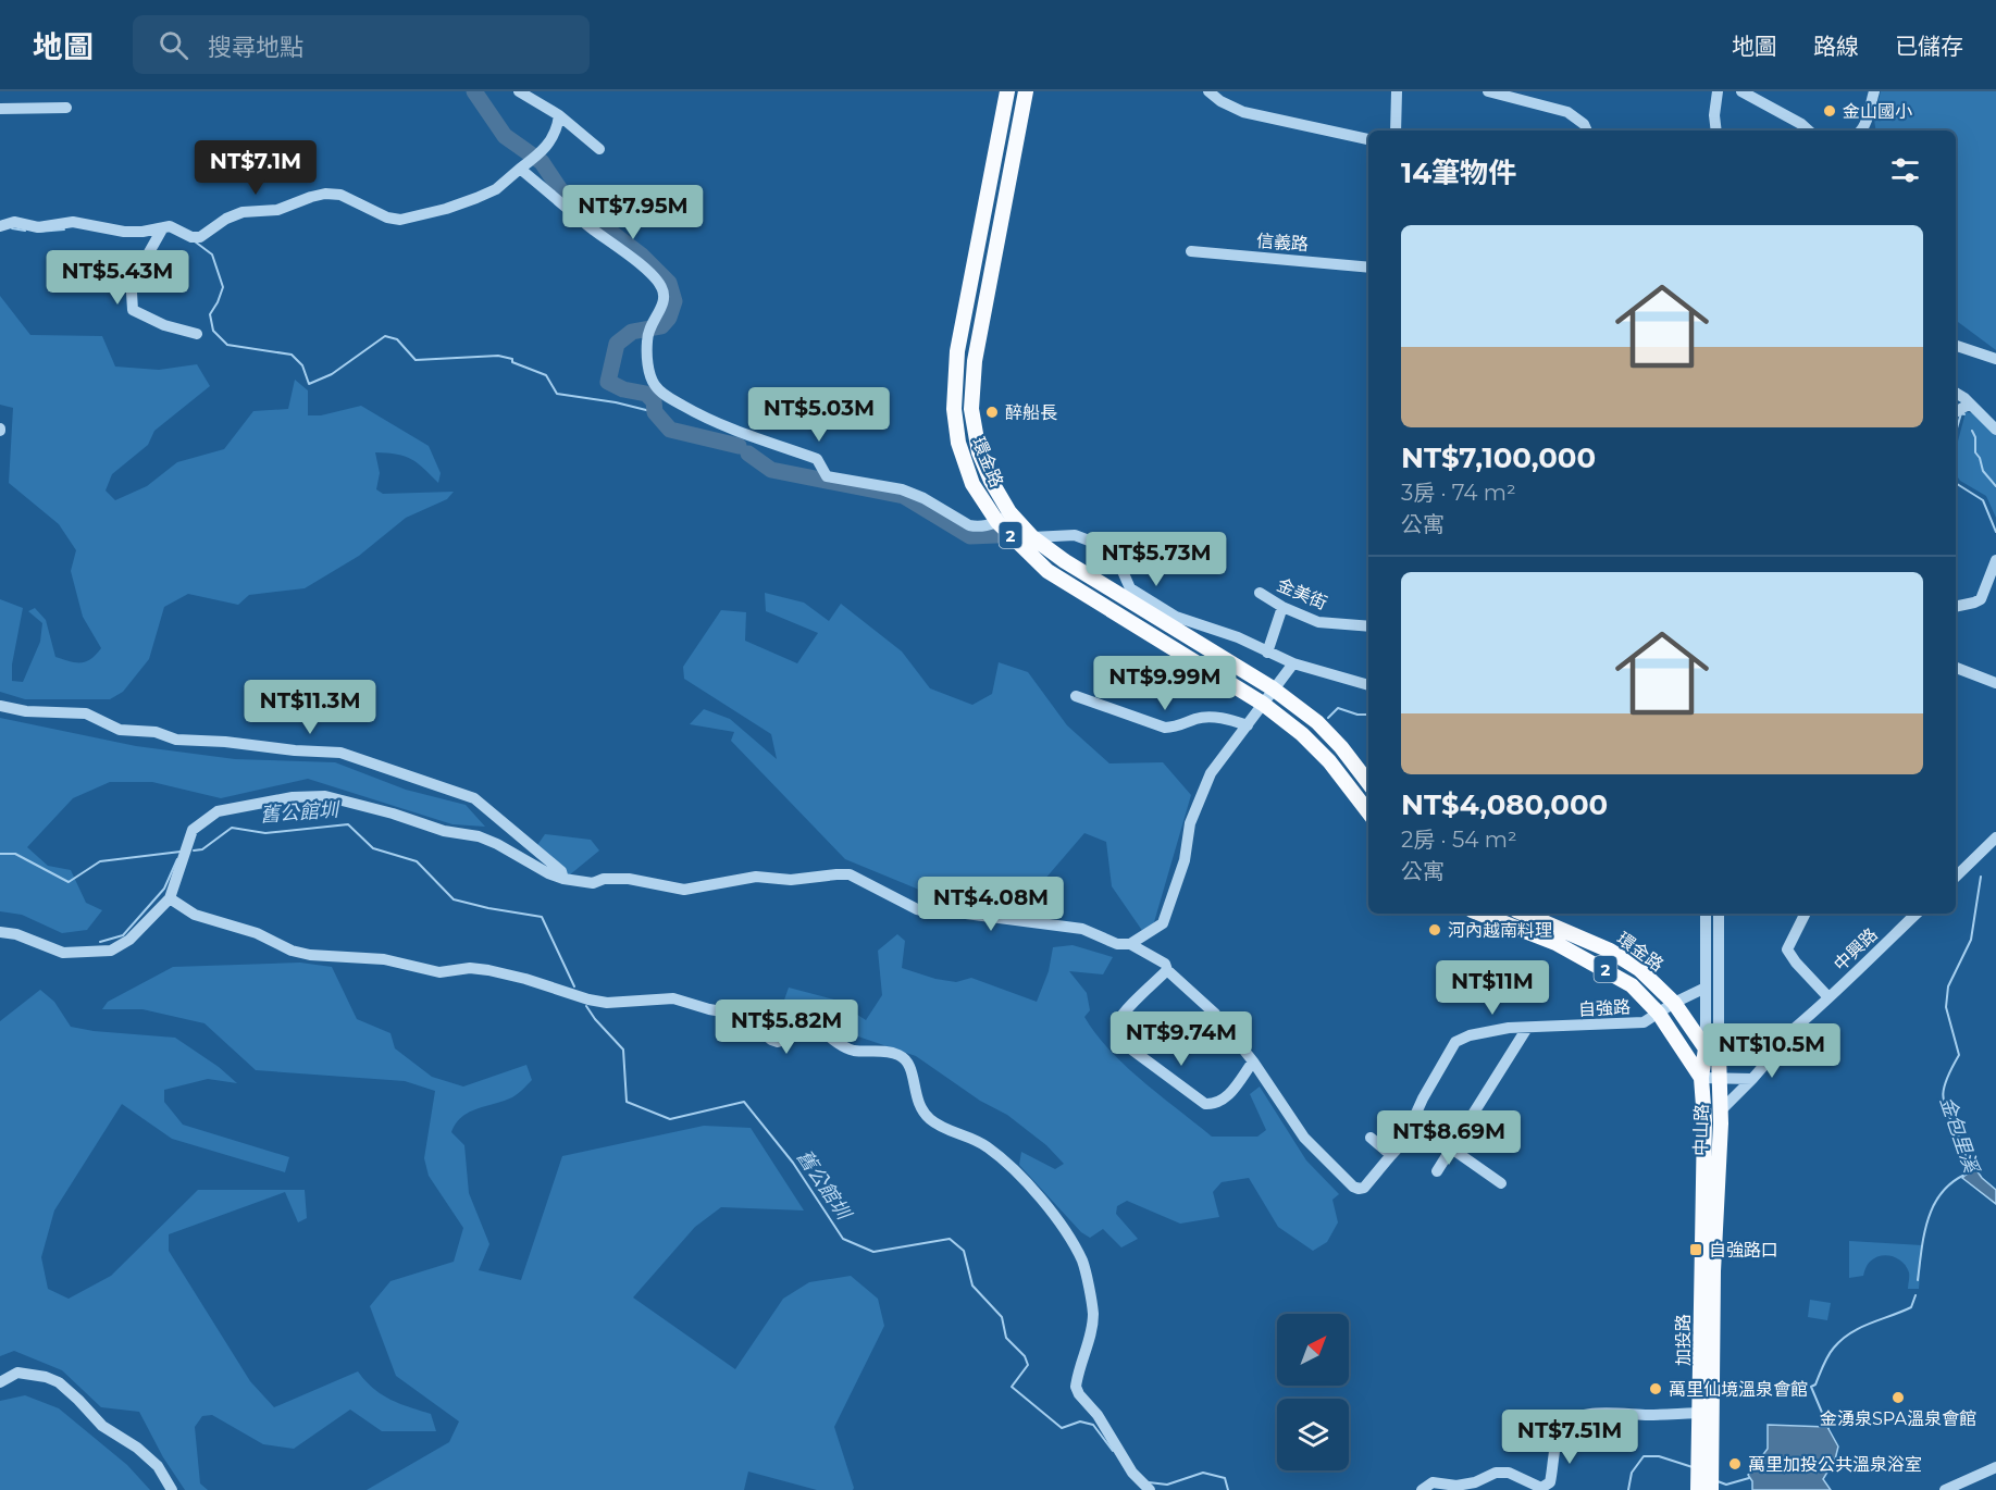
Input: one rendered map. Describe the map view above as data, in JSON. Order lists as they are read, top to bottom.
{
  "streets": {
    "main road": [
      "環金路",
      "2",
      "中山路",
      "加投路"
    ],
    "street": [
      "信義路",
      "金美街",
      "中興路",
      "自強路"
    ]
  },
  "crossings": [
    ["環金路", "中興路"],
    ["環金路", "自強路"],
    ["環金路", "中山路"],
    ["中興路", "中山路"],
    ["自強路", "中山路"],
    ["中山路", "加投路"]
  ],
  "water": ["舊公館圳", "金包里溪"],
  "places": {
    "other": [
      "金山國小",
      "醉船長",
      "河內越南料理",
      "萬里仙境溫泉會館",
      "金湧泉SPA溫泉會館",
      "萬里加投公共溫泉浴室"
    ],
    "transit": ["自強路口"]
  },
  "north": "top right",
  "page": {
    "header": "地圖",
    "search": "搜尋地點",
    "nav": ["地圖", "路線", "已儲存"],
    "heading": "14筆物件",
    "price": [
      "NT$7.1M",
      "NT$7.95M",
      "NT$5.43M",
      "NT$5.03M",
      "NT$5.73M",
      "NT$9.99M",
      "NT$11.3M",
      "NT$4.08M",
      "NT$11M",
      "NT$5.82M",
      "NT$9.74M",
      "NT$10.5M",
      "NT$8.69M",
      "NT$7.51M"
    ],
    "list": [
      {
        "name": "NT$7,100,000",
        "note": "3房 · 74 m² · 公寓"
      },
      {
        "name": "NT$4,080,000",
        "note": "2房 · 54 m² · 公寓"
      }
    ]
  }
}
